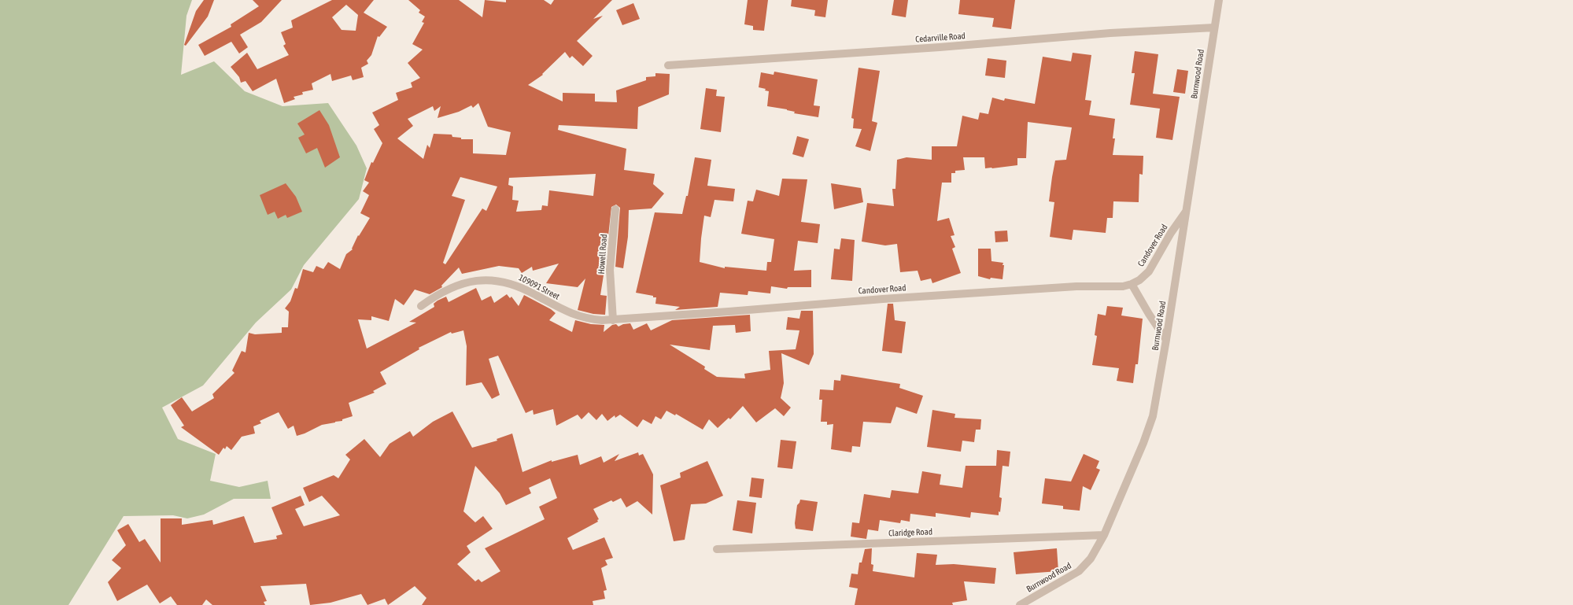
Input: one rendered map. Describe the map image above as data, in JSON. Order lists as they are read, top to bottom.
{
  "streets": {
    "street": [
      "Cedarville Road",
      "Burnwood Road",
      "Candover Road",
      "Howell Road",
      "109091 Street",
      "Claridge Road"
    ]
  },
  "crossings": [
    ["Cedarville Road", "Burnwood Road"],
    ["Burnwood Road", "Candover Road"],
    ["Burnwood Road", "Claridge Road"],
    ["Candover Road", "109091 Street"],
    ["Howell Road", "109091 Street"]
  ]
}
